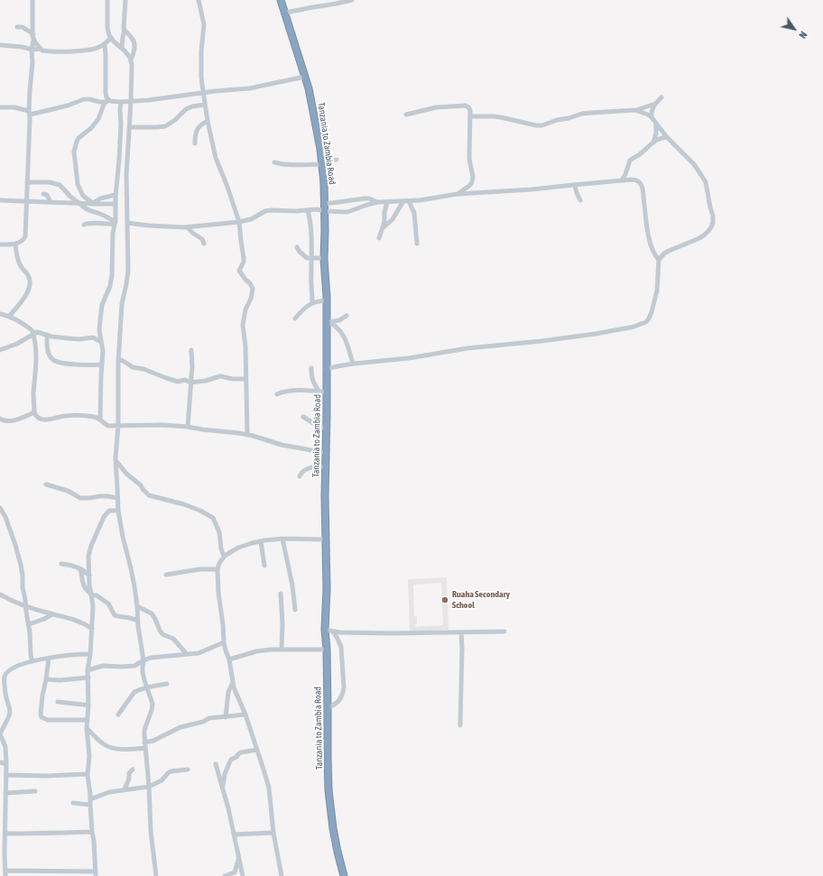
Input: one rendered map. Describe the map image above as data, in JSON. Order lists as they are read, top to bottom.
{
  "streets": {
    "highway": ["Tanzania to Zambia Road"]
  },
  "places": ["Ruaha Secondary School"],
  "north": "bottom right"
}
